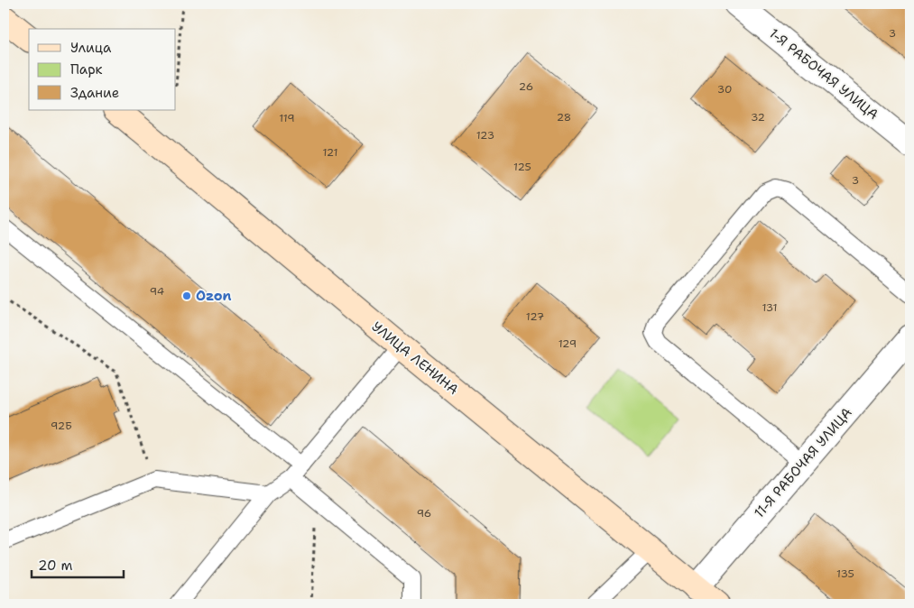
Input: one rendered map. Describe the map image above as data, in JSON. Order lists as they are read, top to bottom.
{
  "streets": {
    "main road": ["УЛИЦА ЛЕНИНА"],
    "street": ["1-Я РАБОЧАЯ УЛИЦА", "11-Я РАБОЧАЯ УЛИЦА"]
  },
  "crossings": [
    ["УЛИЦА ЛЕНИНА", "11-Я РАБОЧАЯ УЛИЦА"]
  ],
  "places": ["Ozon"],
  "house_numbers": [
    "3",
    "26",
    "30",
    "28",
    "32",
    "119",
    "123",
    "121",
    "125",
    "3",
    "94",
    "131",
    "127",
    "129",
    "92Б",
    "96",
    "135"
  ],
  "legend": ["Улица", "Парк", "Здание"],
  "scale_bar": "20 m"
}
